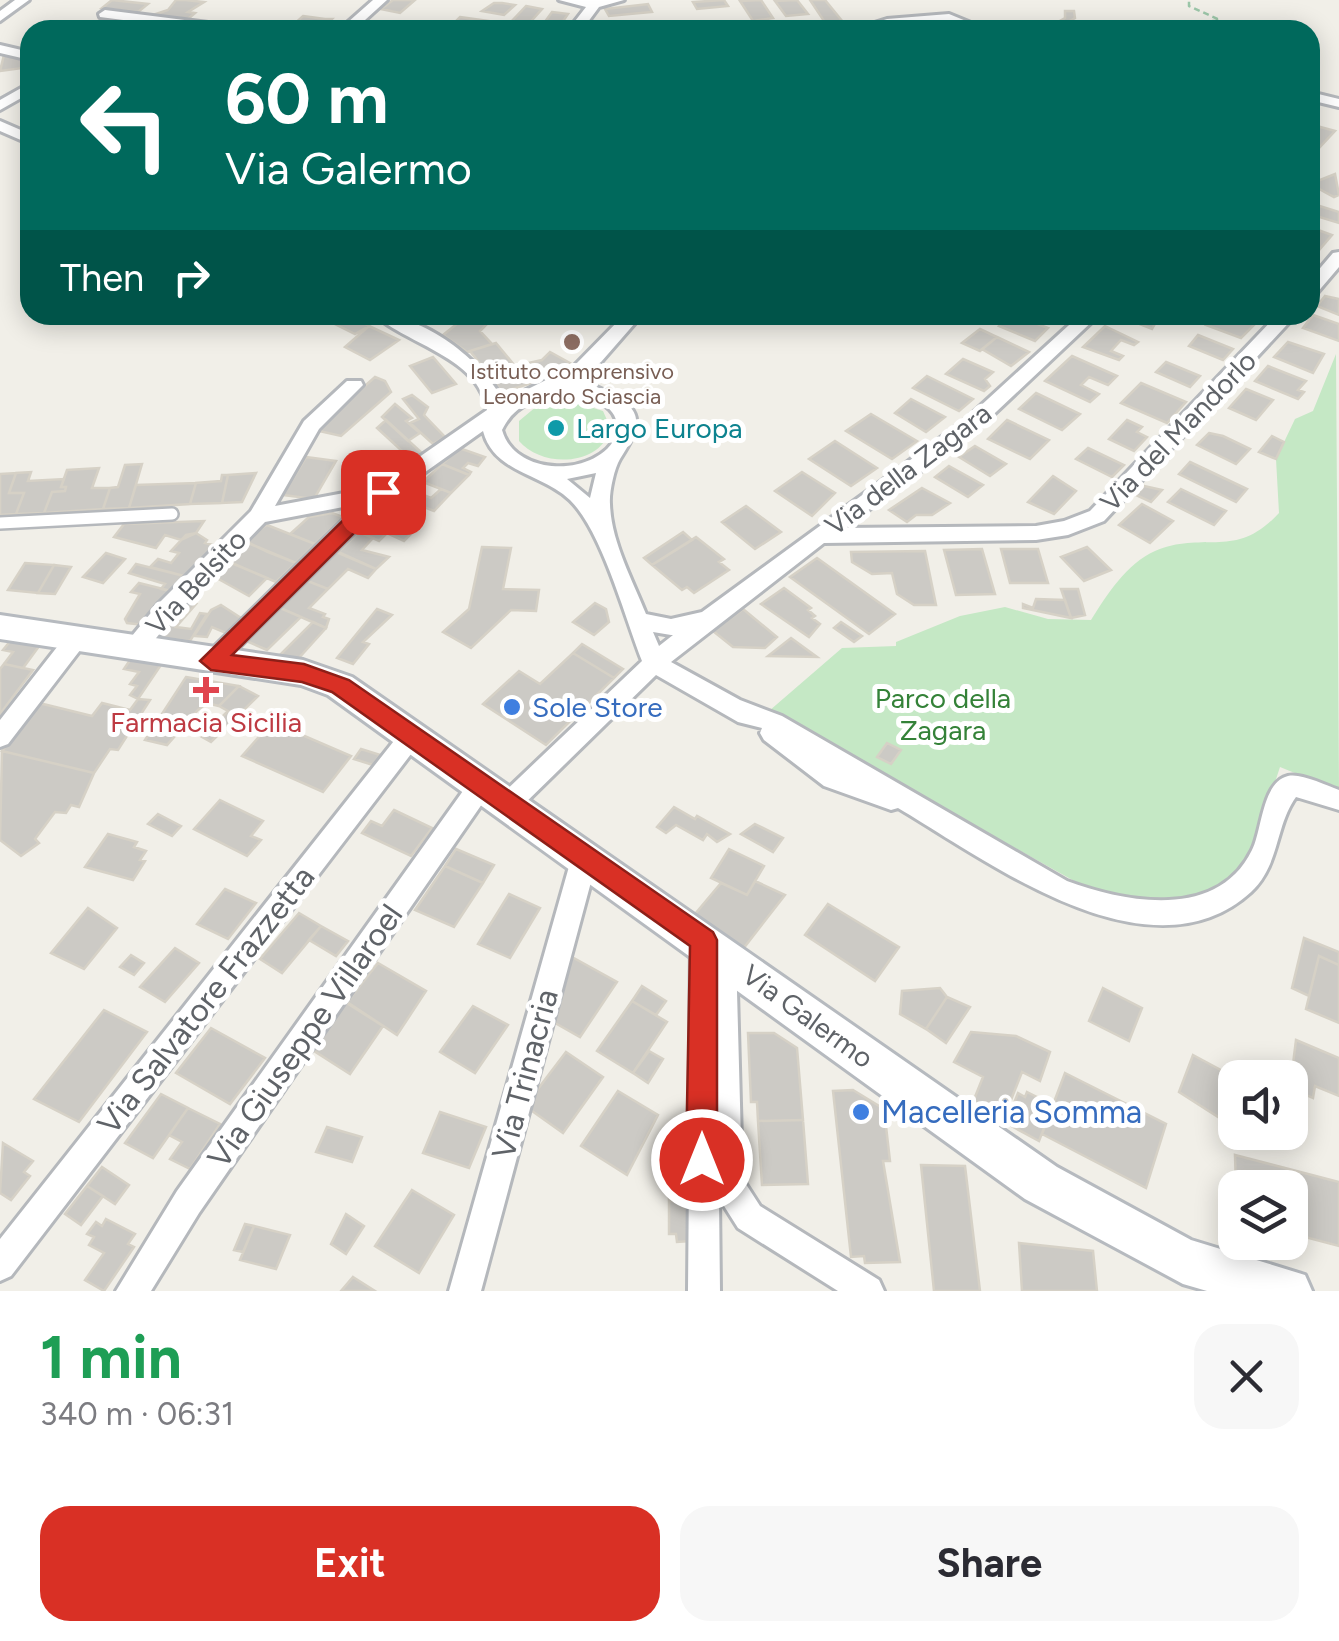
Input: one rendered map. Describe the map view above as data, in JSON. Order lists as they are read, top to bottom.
{
  "streets": {
    "main road": ["Via Galermo"],
    "street": [
      "Via del Mandorlo",
      "Via della Zagara",
      "Via Belsito",
      "Via Salvatore Frazzetta",
      "Via Giuseppe Villaroel",
      "Via Trinacria"
    ]
  },
  "crossings": [
    ["Via del Mandorlo", "Via della Zagara"],
    ["Via Belsito", "Via Galermo"],
    ["Via Salvatore Frazzetta", "Via Galermo"],
    ["Via Galermo", "Via Giuseppe Villaroel"],
    ["Via Galermo", "Via Trinacria"]
  ],
  "parks": ["Parco della Zagara"],
  "places": {
    "other": [
      "Istituto comprensivo Leonardo Sciascia",
      "Largo Europa",
      "Sole Store",
      "Macelleria Somma"
    ],
    "health": ["Farmacia Sicilia"]
  },
  "page": {
    "turn": ["60 m", "Via Galermo"],
    "then": "Then",
    "heading": ["1 min", "340 m · 06:31"],
    "buttons": ["Exit", "Share"]
  }
}
